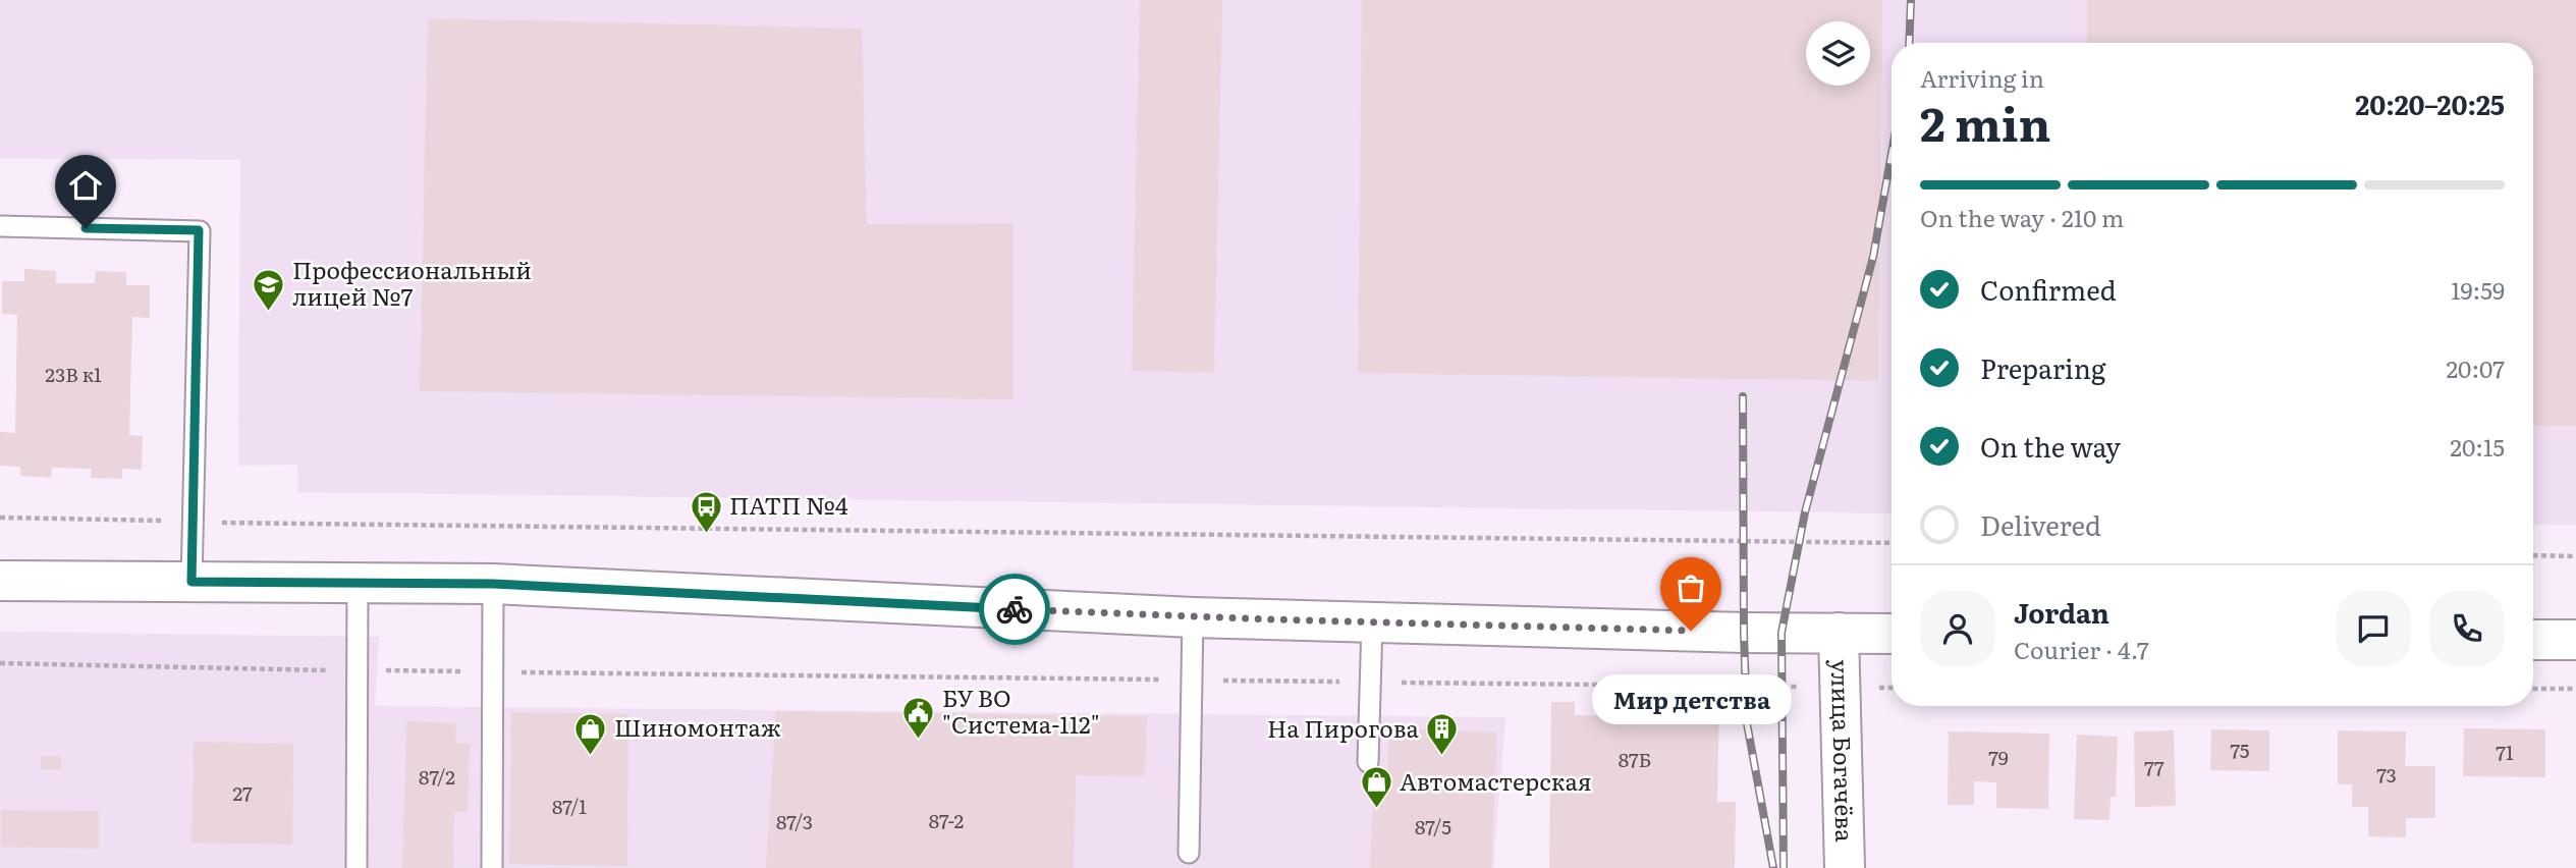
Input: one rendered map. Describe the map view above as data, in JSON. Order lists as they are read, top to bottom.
{
  "streets": {
    "street": ["улица Богачёва"]
  },
  "places": {
    "school or university": ["Профессиональный лицей №7"],
    "bus stop": ["ПАТП №4"],
    "other": ["Мир детства"],
    "public building": ["БУ ВО \"Система-112\""],
    "shop": ["Шиномонтаж", "Автомастерская"],
    "building": ["На Пирогова"]
  },
  "house_numbers": [
    "23В к1",
    "75",
    "71",
    "79",
    "87Б",
    "77",
    "73",
    "87/2",
    "27",
    "87/1",
    "87-2",
    "87/3",
    "87/5"
  ],
  "page": {
    "heading": ["2 min", "Arriving in", "20:20–20:25"],
    "panel": ["Jordan", "Courier · 4.7"],
    "bar": "On the way · 210 m",
    "list": [
      ["Confirmed", "19:59"],
      ["Preparing", "20:07"],
      ["On the way", "20:15"],
      "Delivered"
    ],
    "bubble": "Мир детства"
  }
}
